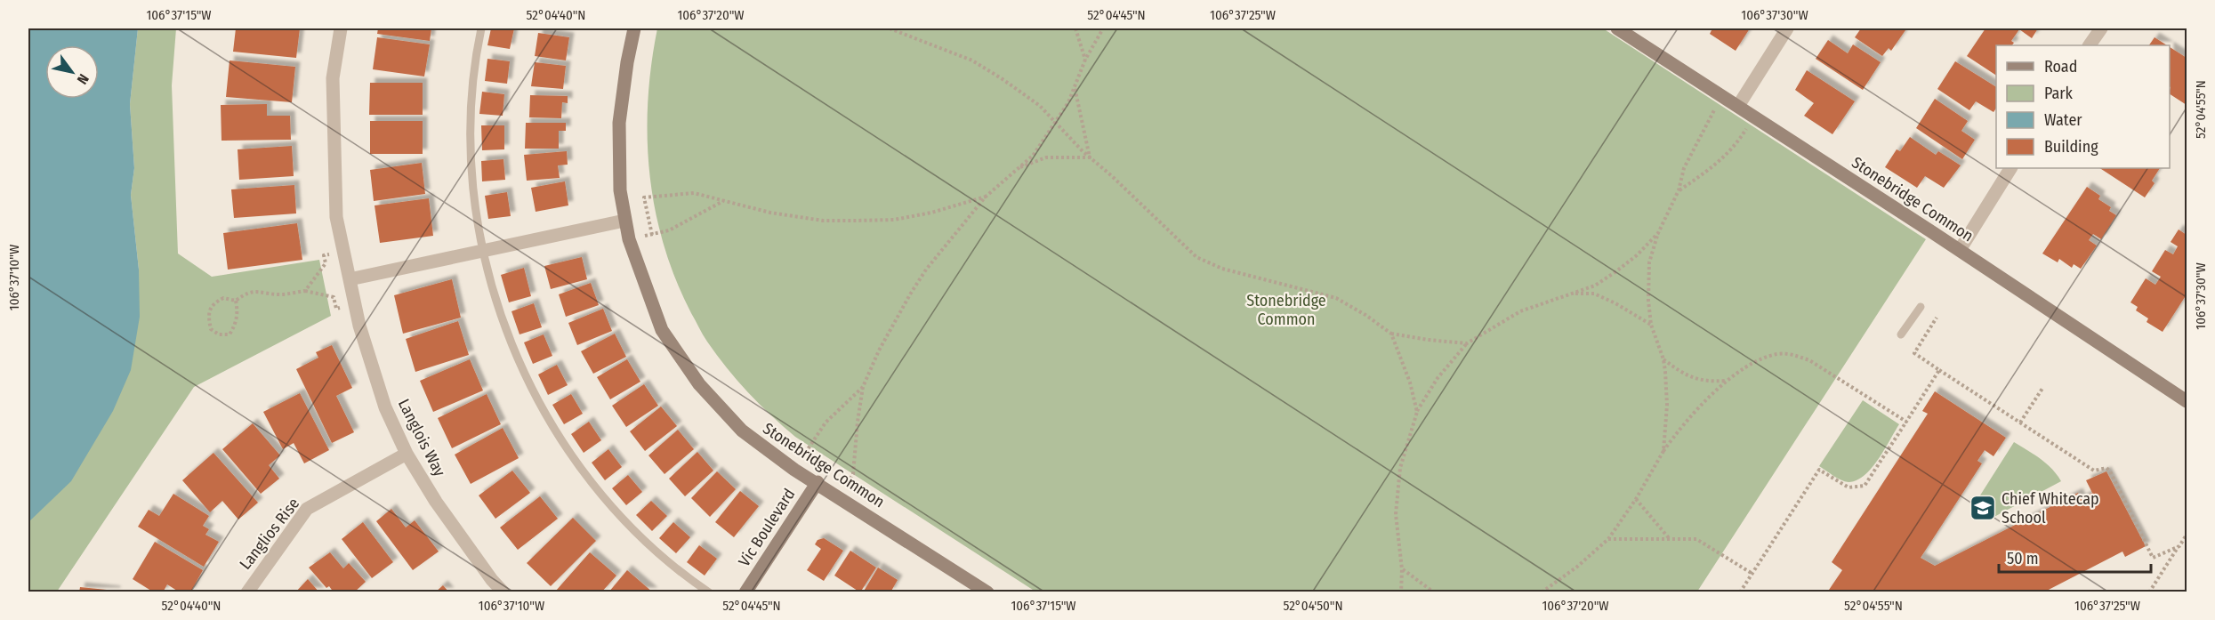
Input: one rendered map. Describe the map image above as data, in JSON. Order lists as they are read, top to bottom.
{
  "streets": {
    "street": [
      "Stonebridge Common",
      "Langlois Way",
      "Vic Boulevard",
      "Langlios Rise"
    ]
  },
  "crossings": [
    ["Stonebridge Common", "Vic Boulevard"],
    ["Langlois Way", "Langlios Rise"]
  ],
  "parks": ["Stonebridge Common"],
  "places": {
    "school or university": ["Chief Whitecap School"]
  },
  "legend": [
    "Road",
    "Park",
    "Water",
    "Building"
  ],
  "scale_bar": "50 m",
  "north": "bottom right",
  "coordinates": [
    "106°37'15\"W",
    "52°04'40\"N",
    "106°37'20\"W",
    "52°04'45\"N",
    "106°37'25\"W",
    "106°37'30\"W",
    "52°04'55\"N",
    "106°37'10\"W",
    "52°04'50\"N"
  ]
}
